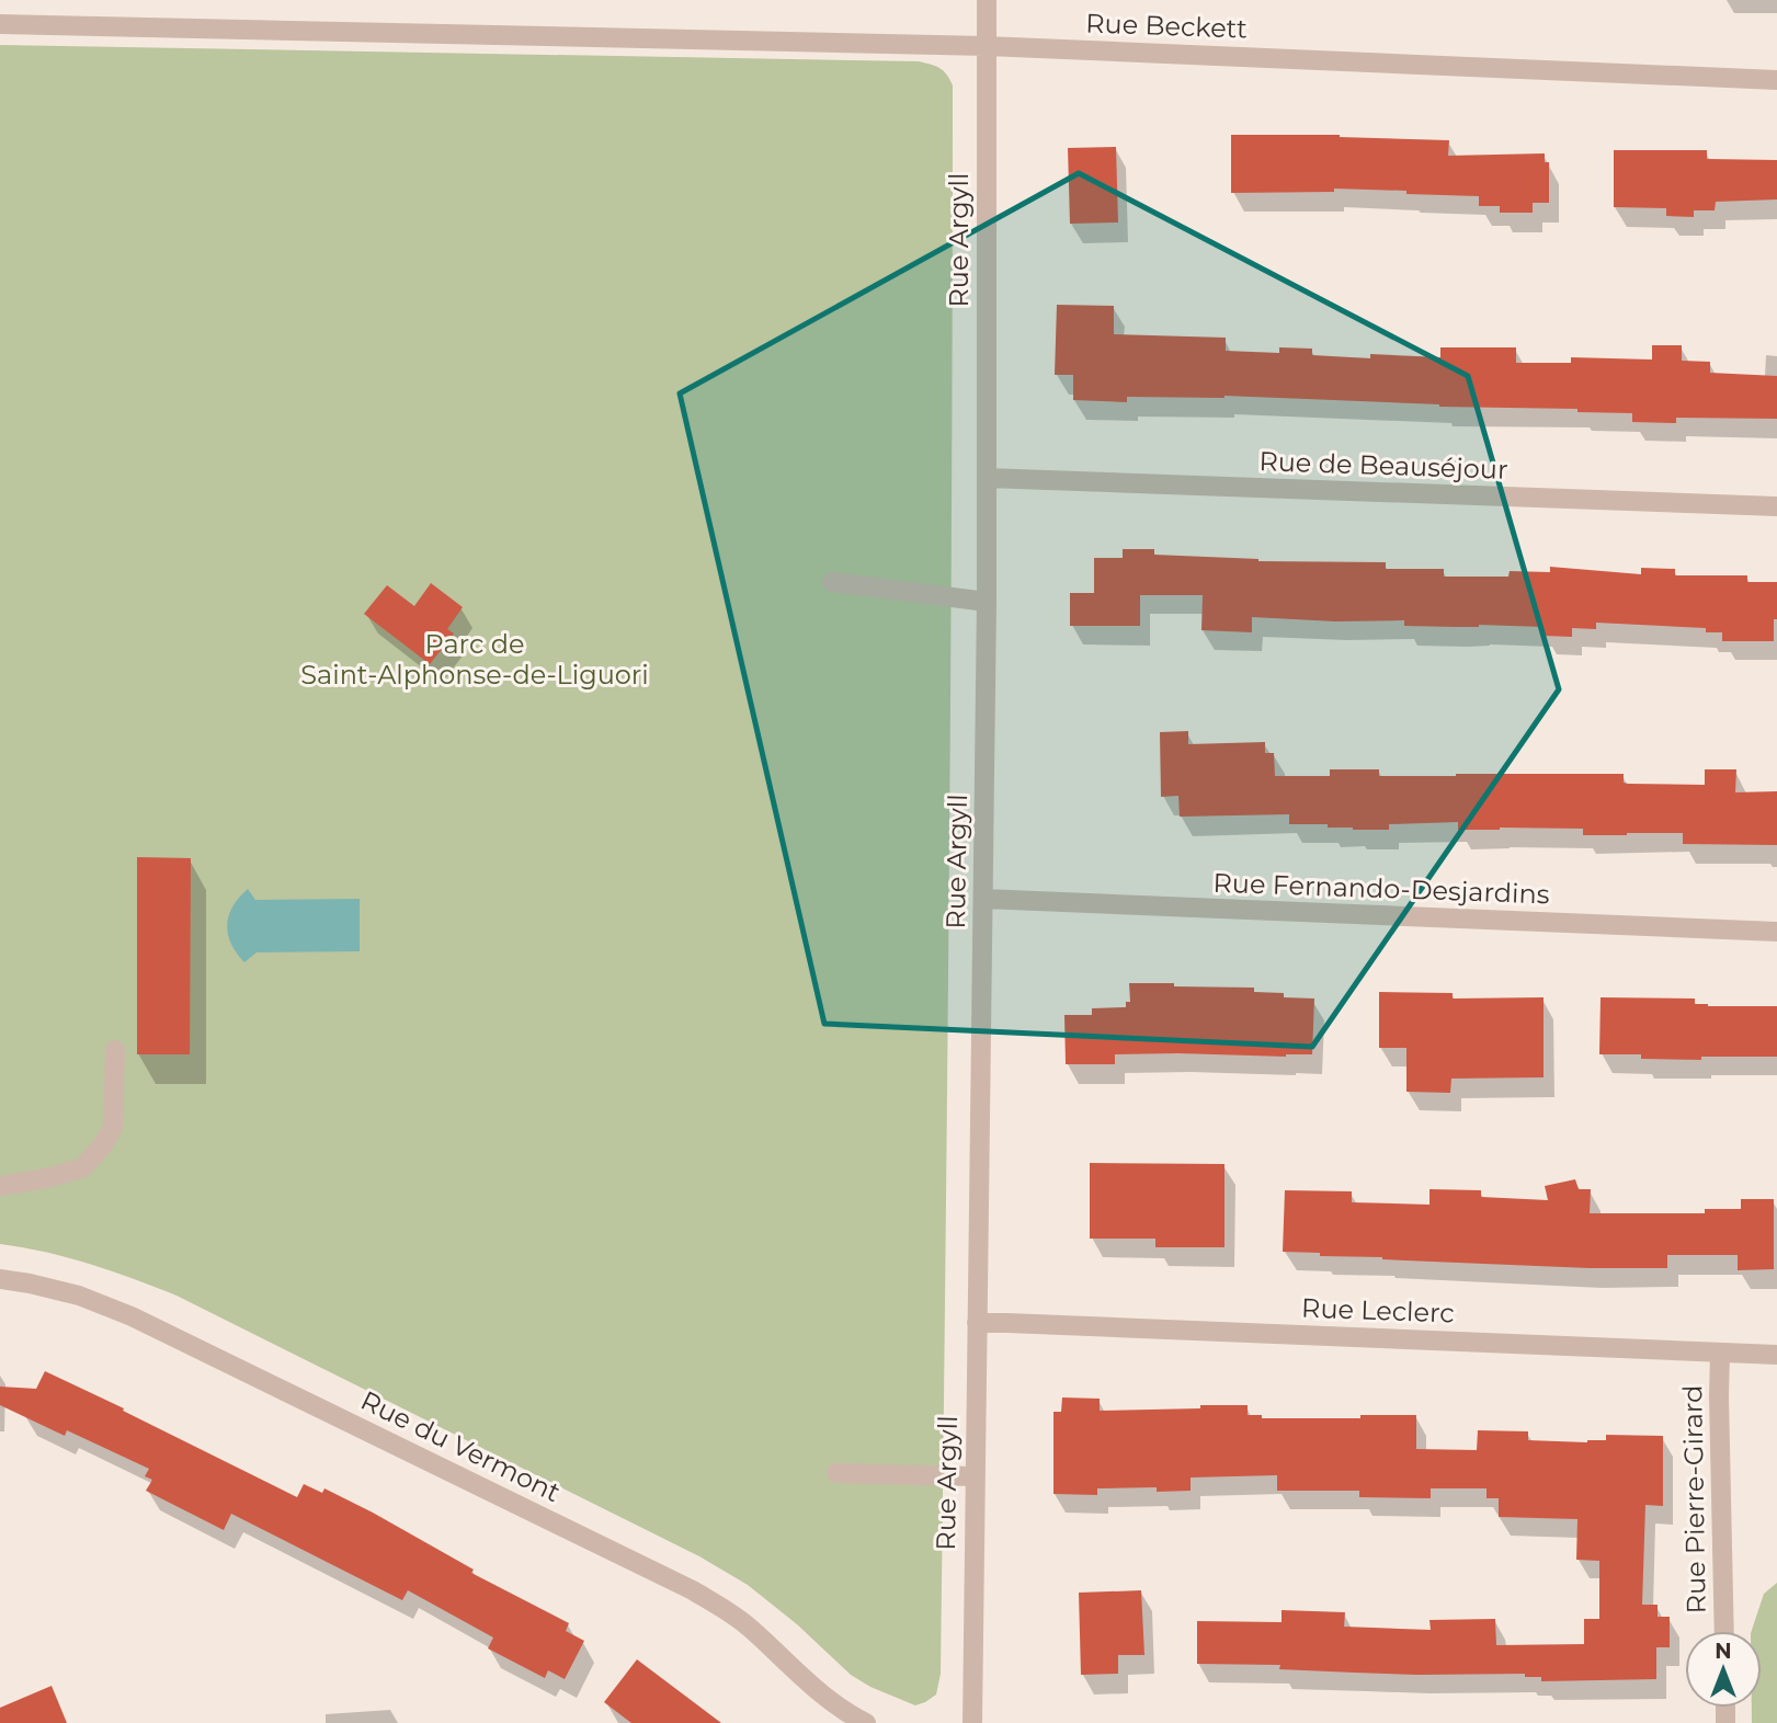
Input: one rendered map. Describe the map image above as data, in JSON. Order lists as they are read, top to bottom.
{
  "streets": {
    "street": [
      "Rue Beckett",
      "Rue Argyll",
      "Rue de Beauséjour",
      "Rue Fernando-Desjardins",
      "Rue Leclerc",
      "Rue du Vermont",
      "Rue Pierre-Girard"
    ]
  },
  "crossings": [
    ["Rue Beckett", "Rue Argyll"],
    ["Rue Argyll", "Rue de Beauséjour"],
    ["Rue Argyll", "Rue Fernando-Desjardins"],
    ["Rue Argyll", "Rue Leclerc"],
    ["Rue Leclerc", "Rue Pierre-Girard"]
  ],
  "parks": ["Parc de Saint-Alphonse-de-Liguori"],
  "north": "top"
}
